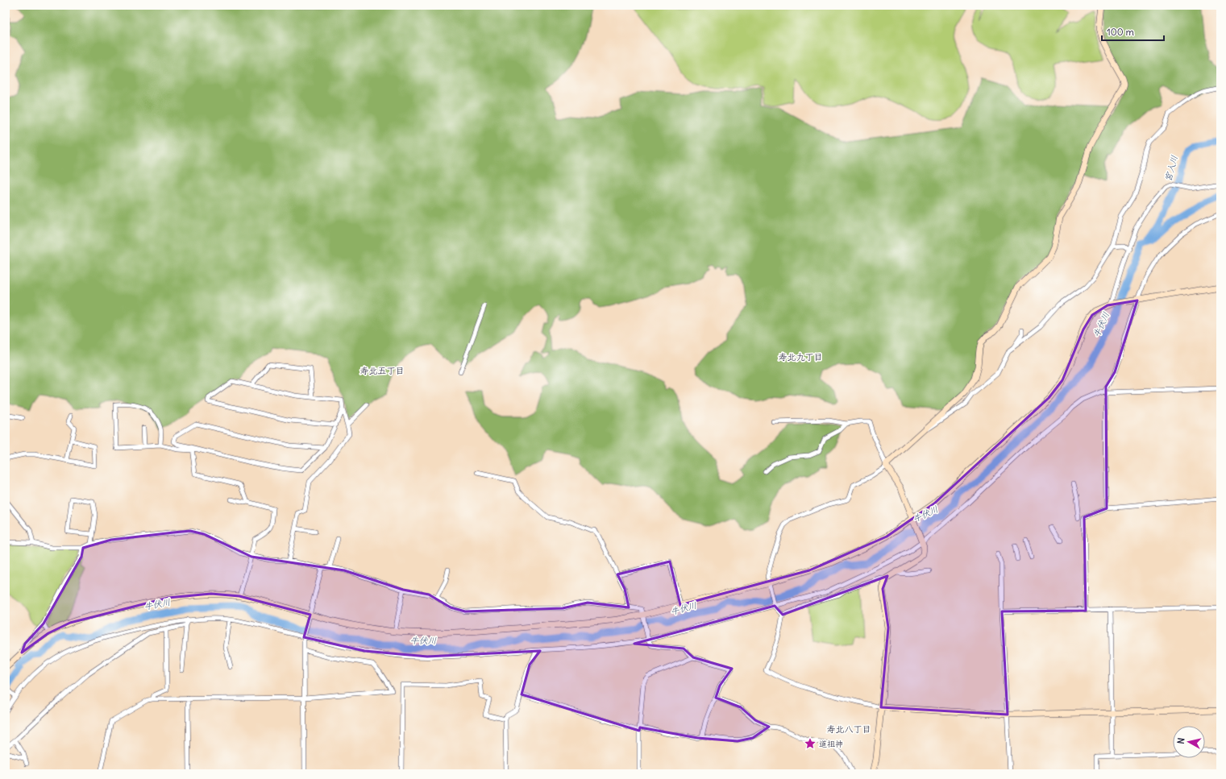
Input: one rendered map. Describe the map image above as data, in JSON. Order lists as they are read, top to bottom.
{
  "districts": ["寿北九丁目", "寿北五丁目", "寿北八丁目"],
  "water": ["宮入川", "牛伏川"],
  "places": {
    "place": ["道祖神"]
  },
  "scale_bar": "100 m",
  "north": "left"
}
